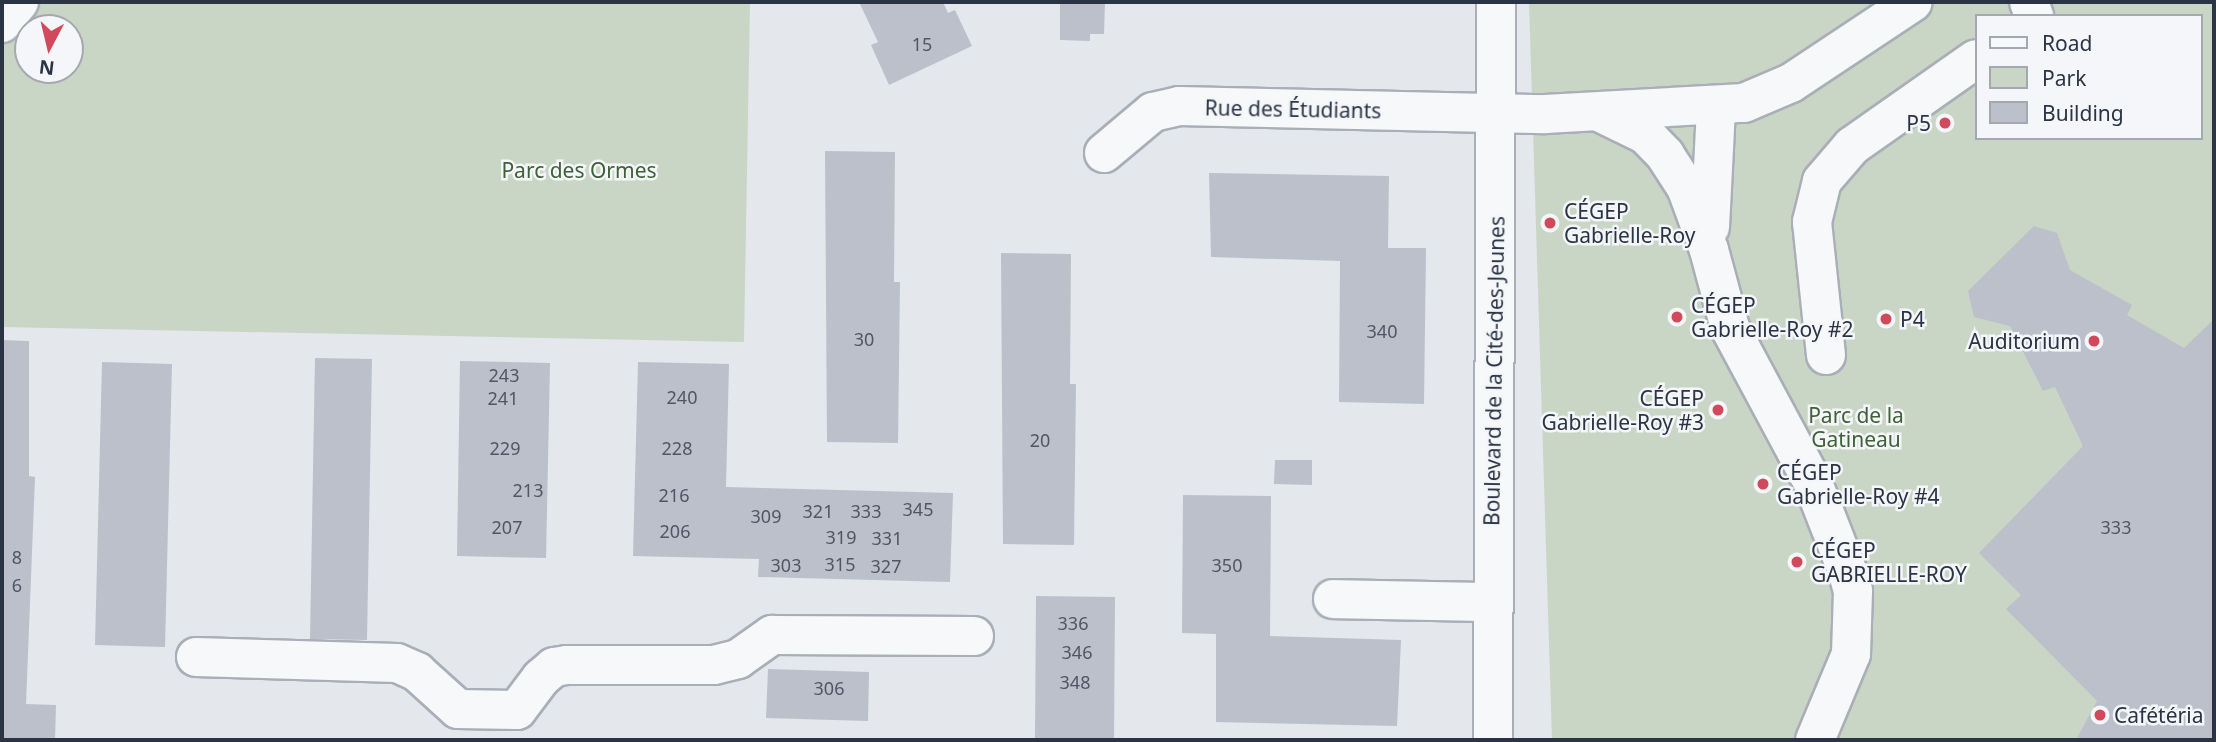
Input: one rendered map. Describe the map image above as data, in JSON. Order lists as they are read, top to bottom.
{
  "streets": {
    "street": ["Rue des Étudiants", "Boulevard de la Cité-des-Jeunes"]
  },
  "crossings": [
    ["Rue des Étudiants", "Boulevard de la Cité-des-Jeunes"]
  ],
  "parks": ["Parc des Ormes", "Parc de la Gatineau"],
  "places": [
    "P5",
    "CÉGEP Gabrielle-Roy",
    "CÉGEP Gabrielle-Roy #2",
    "P4",
    "Auditorium",
    "CÉGEP Gabrielle-Roy #3",
    "CÉGEP Gabrielle-Roy #4",
    "CÉGEP GABRIELLE-ROY",
    "Cafétéria"
  ],
  "house_numbers": [
    "15",
    "340",
    "30",
    "243",
    "240",
    "241",
    "20",
    "229",
    "228",
    "213",
    "216",
    "345",
    "321",
    "333",
    "309",
    "207",
    "333",
    "206",
    "319",
    "331",
    "8",
    "315",
    "303",
    "350",
    "327",
    "6",
    "336",
    "346",
    "348",
    "306"
  ],
  "legend": ["Road", "Park", "Building"],
  "north": "bottom"
}
